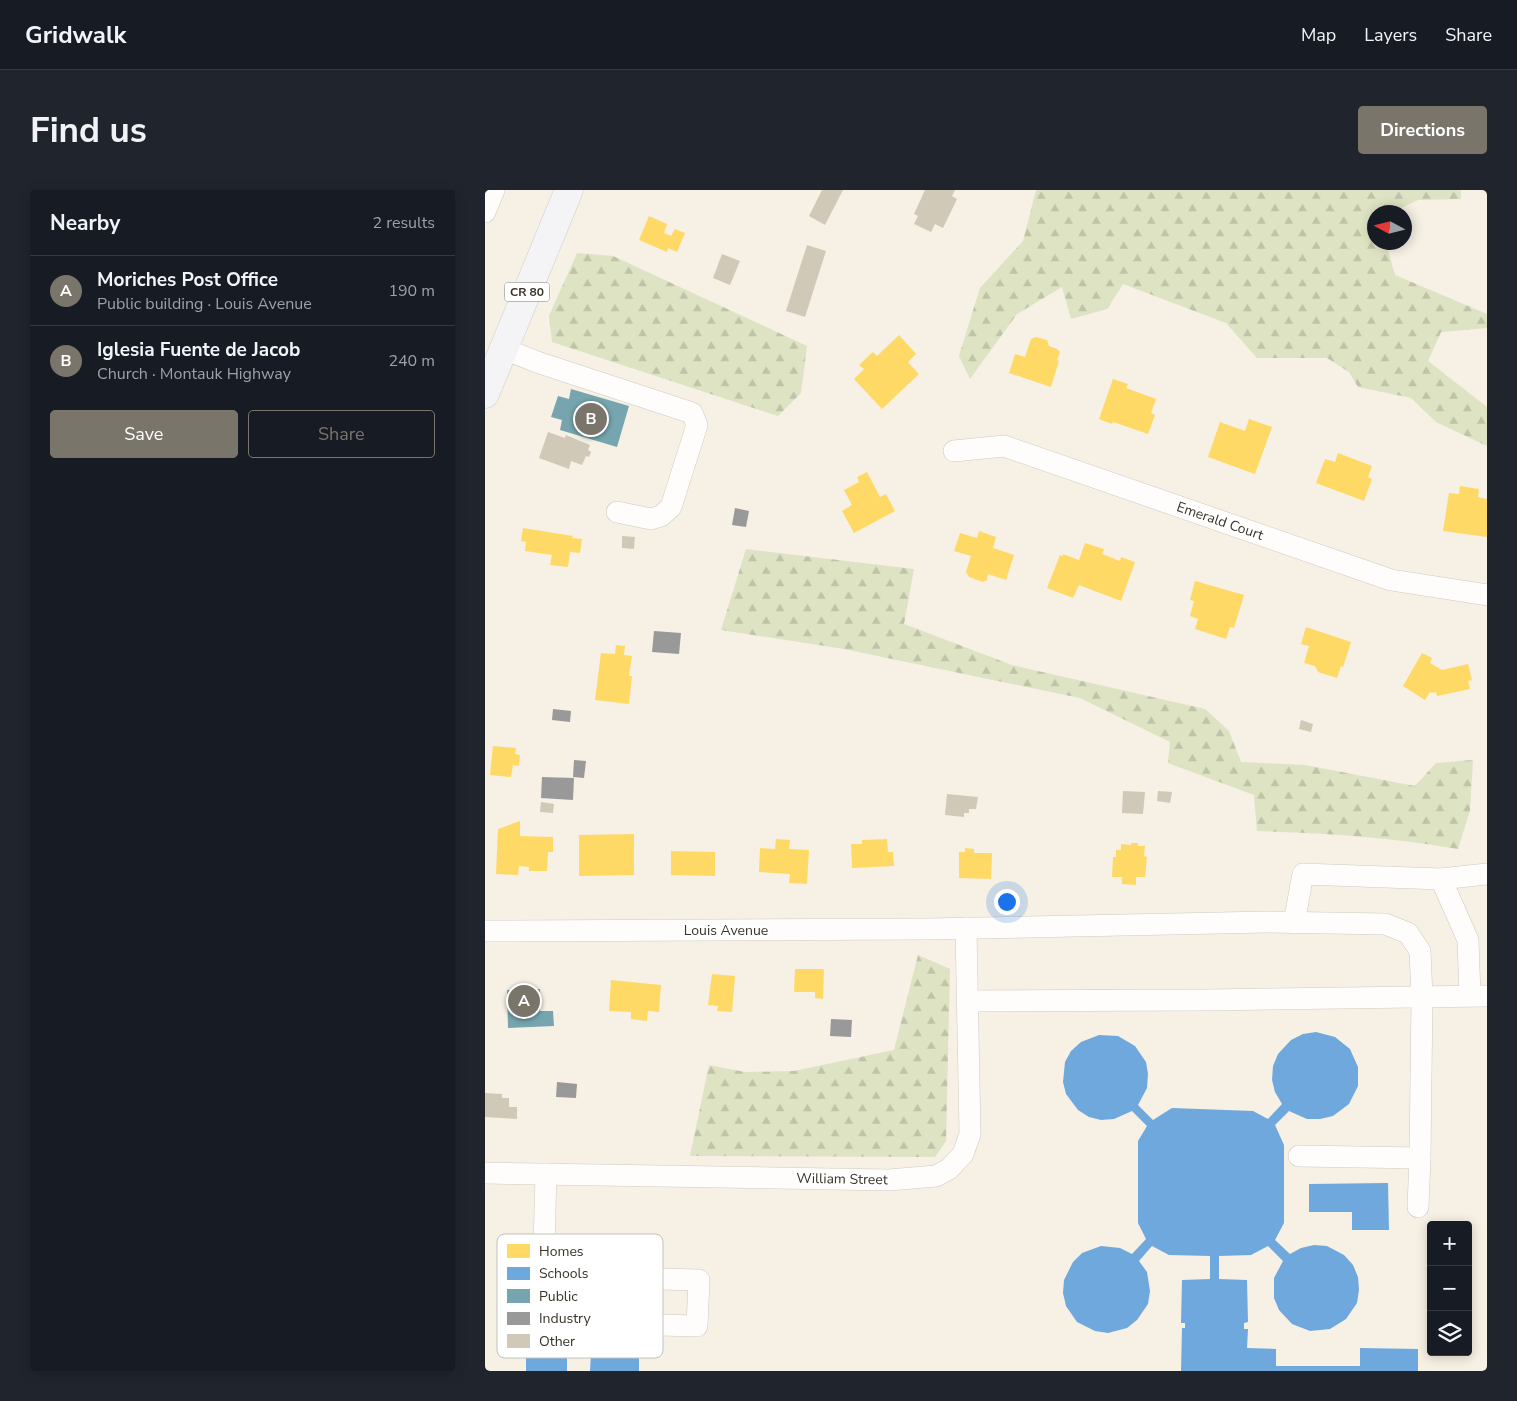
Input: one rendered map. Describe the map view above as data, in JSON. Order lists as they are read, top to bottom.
{
  "streets": {
    "main road": ["CR 80"],
    "street": ["Emerald Court", "Louis Avenue", "William Street"]
  },
  "crossings": [
    ["Louis Avenue", "William Street"]
  ],
  "legend": [
    "Homes",
    "Schools",
    "Public",
    "Industry",
    "Other"
  ],
  "north": "left",
  "page": {
    "header": "Gridwalk",
    "nav": ["Map", "Layers", "Share"],
    "buttons": [
      "Directions",
      ["Save", "Share"]
    ],
    "title": "Find us",
    "heading": ["Nearby", "2 results"],
    "list": [
      {
        "mark": "A",
        "name": "Moriches Post Office",
        "note": "Public building · Louis Avenue",
        "value": "190 m"
      },
      {
        "mark": "B",
        "name": "Iglesia Fuente de Jacob",
        "note": "Church · Montauk Highway",
        "value": "240 m"
      }
    ],
    "pins": ["B", "A"],
    "map_buttons": ["+", "−"]
  }
}
